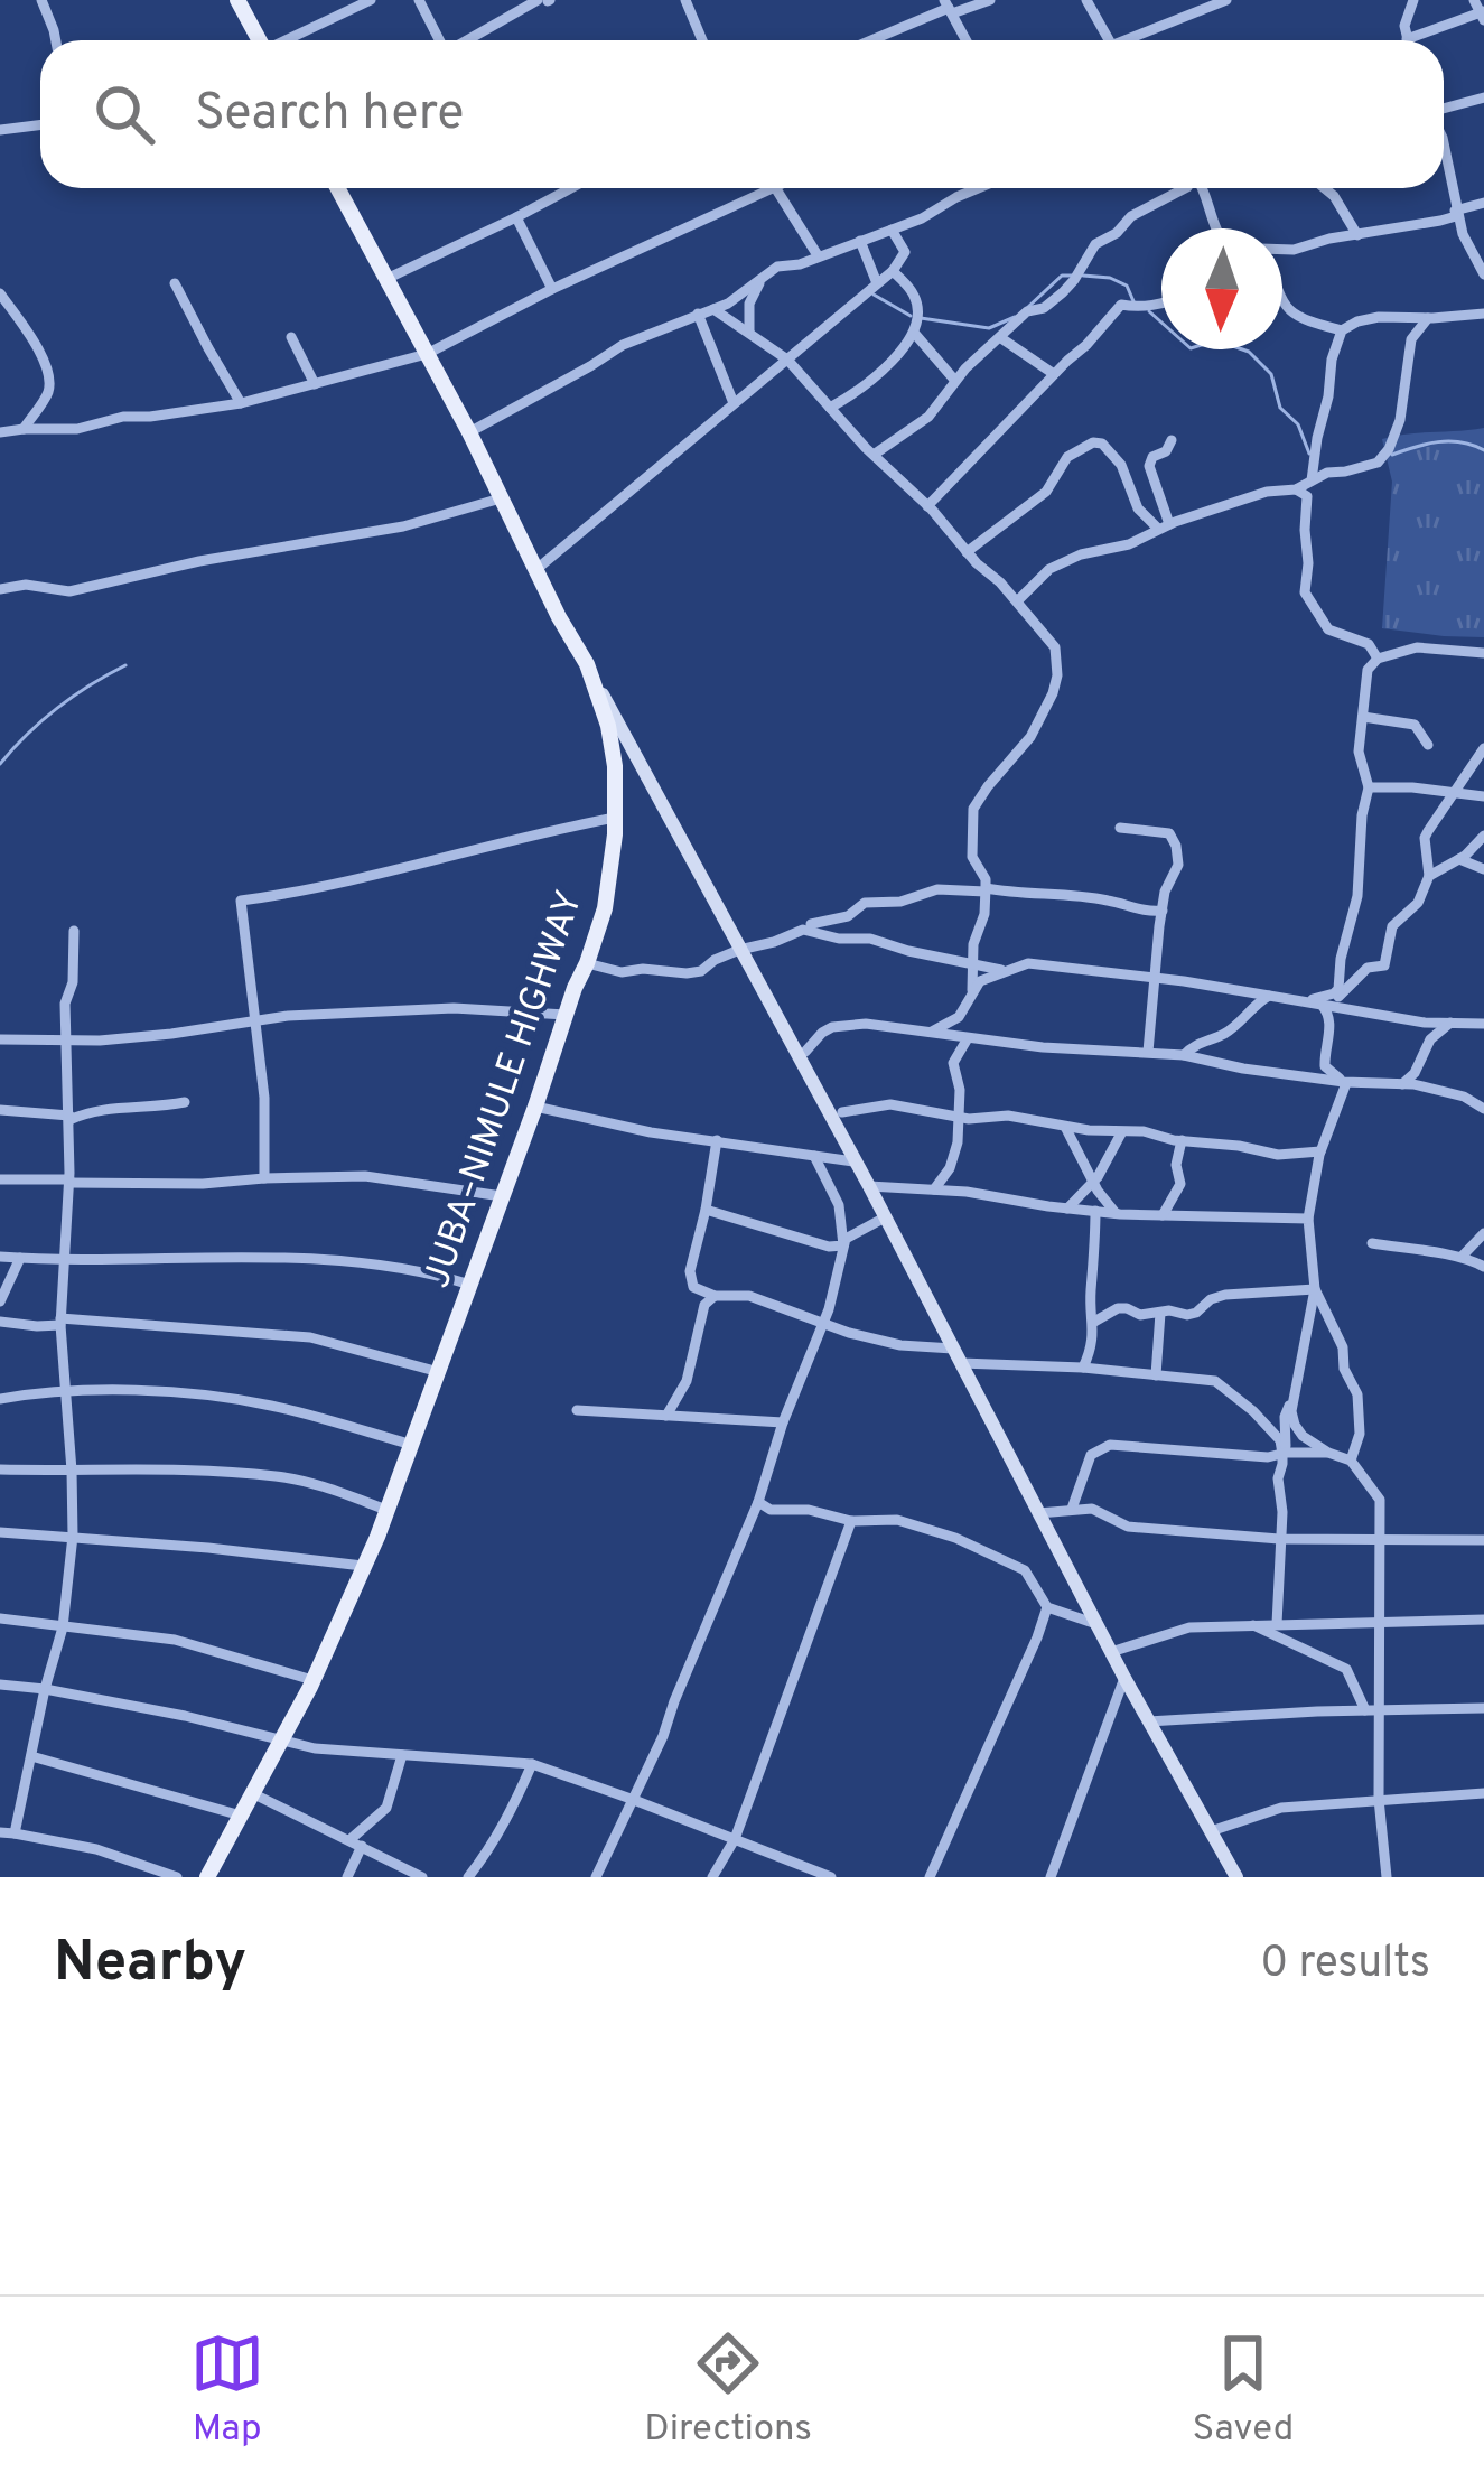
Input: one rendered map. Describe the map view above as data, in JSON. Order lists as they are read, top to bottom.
{
  "streets": {
    "main road": ["JUBA–NIMULE HIGHWAY"]
  },
  "north": "bottom",
  "page": {
    "search": "Search here",
    "heading": ["Nearby", "0 results"],
    "nav": ["Map", "Directions", "Saved"]
  }
}
